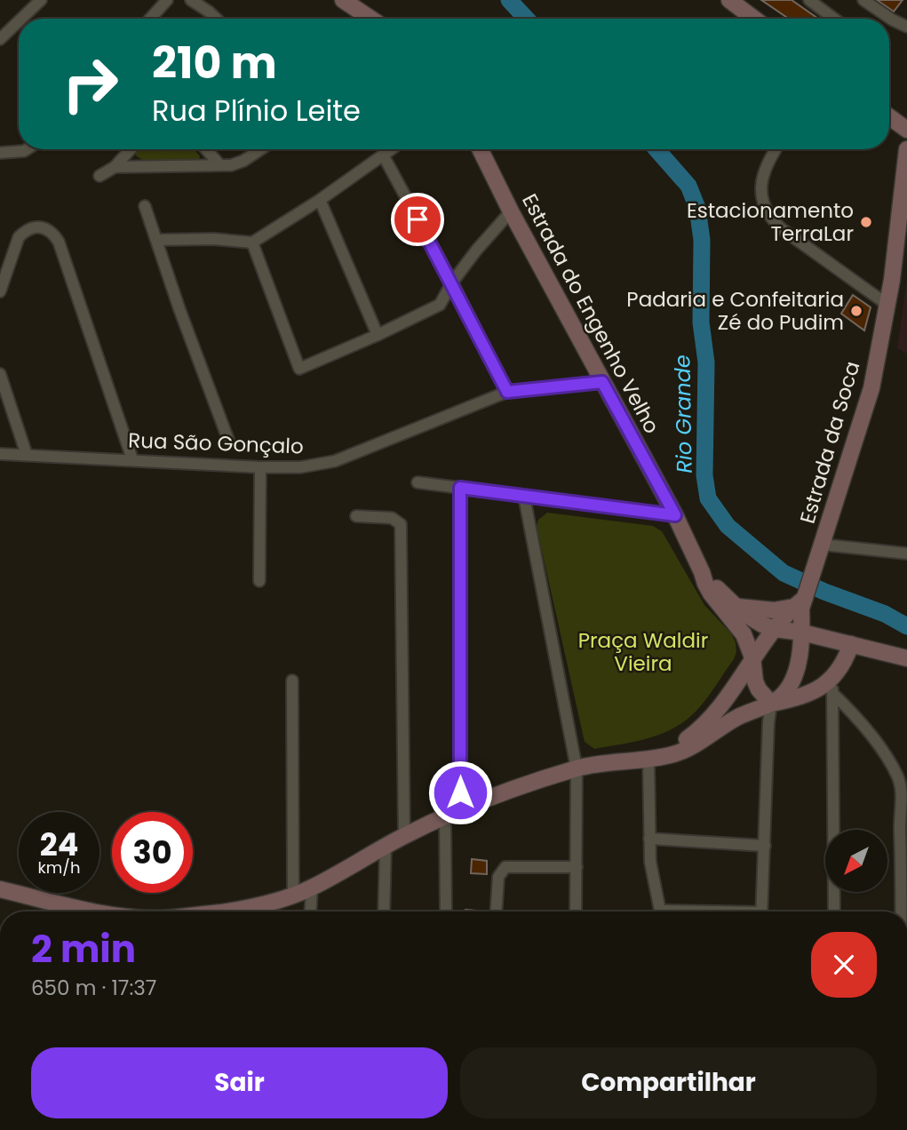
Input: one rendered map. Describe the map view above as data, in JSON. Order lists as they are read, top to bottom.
{
  "streets": {
    "street": ["Estrada do Engenho Velho", "Estrada da Soca", "Rua São Gonçalo"]
  },
  "crossings": [
    ["Estrada do Engenho Velho", "Estrada da Soca"],
    ["Estrada do Engenho Velho", "Rua São Gonçalo"]
  ],
  "water": ["Rio Grande"],
  "parks": ["Praça Waldir Vieira"],
  "places": ["Estacionamento TerraLar", "Padaria e Confeitaria Zé do Pudim"],
  "north": "bottom left",
  "page": {
    "turn": ["210 m", "Rua Plínio Leite"],
    "speed": "24 km/h",
    "limit": "30",
    "heading": ["2 min", "650 m · 17:37"],
    "buttons": ["Sair", "Compartilhar"]
  }
}
